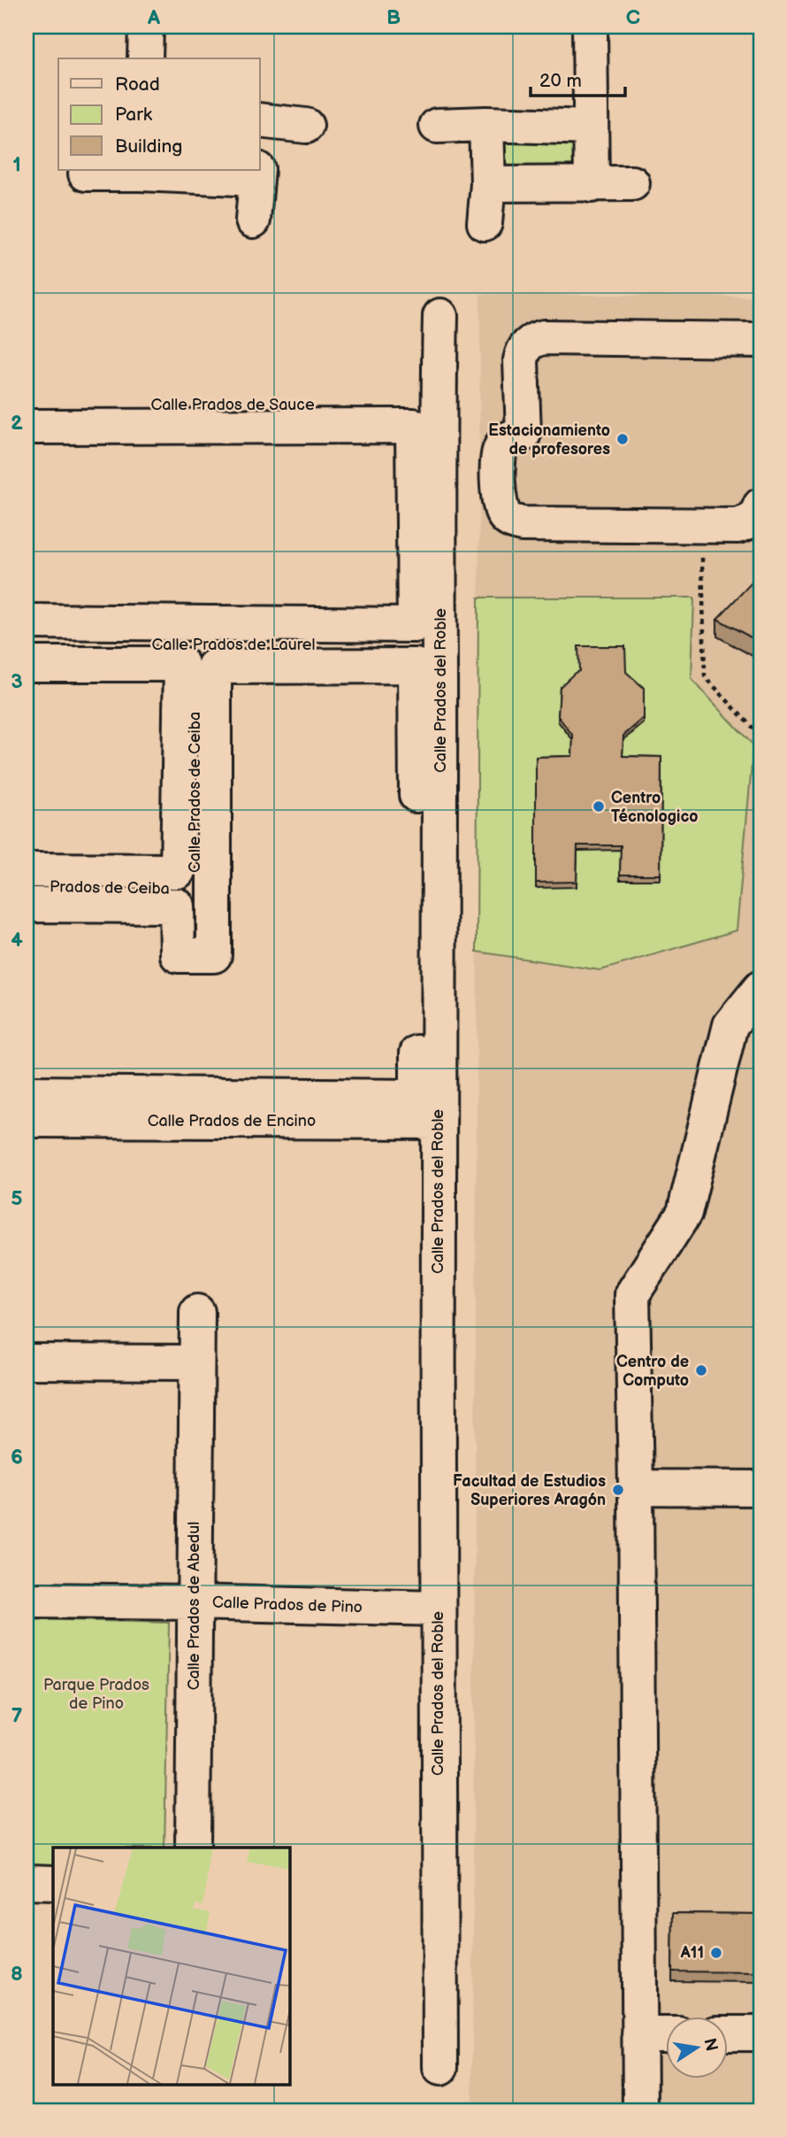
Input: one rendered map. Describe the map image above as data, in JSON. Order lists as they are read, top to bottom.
{
  "streets": {
    "street": [
      "Calle Prados de Sauce",
      "Calle Prados de Laurel",
      "Calle Prados del Roble",
      "Calle Prados de Ceiba",
      "Prados de Ceiba",
      "Calle Prados de Encino",
      "Calle Prados de Pino",
      "Calle Prados de Abedul"
    ]
  },
  "crossings": [
    ["Calle Prados de Sauce", "Calle Prados del Roble"],
    ["Calle Prados de Laurel", "Calle Prados del Roble"],
    ["Calle Prados de Laurel", "Calle Prados de Ceiba"],
    ["Calle Prados del Roble", "Calle Prados de Encino"],
    ["Calle Prados del Roble", "Calle Prados de Pino"],
    ["Calle Prados de Ceiba", "Prados de Ceiba"],
    ["Calle Prados de Pino", "Calle Prados de Abedul"]
  ],
  "parks": ["Parque Prados de Pino"],
  "places": [
    "Estacionamiento de profesores",
    "Centro Técnologico",
    "Centro de Computo",
    "Facultad de Estudios Superiores Aragón",
    "A11"
  ],
  "legend": ["Road", "Park", "Building"],
  "scale_bar": "20 m",
  "north": "right",
  "grid": {
    "columns": ["A", "B", "C"],
    "rows": [
      "1",
      "2",
      "3",
      "4",
      "5",
      "6",
      "7",
      "8"
    ]
  }
}
